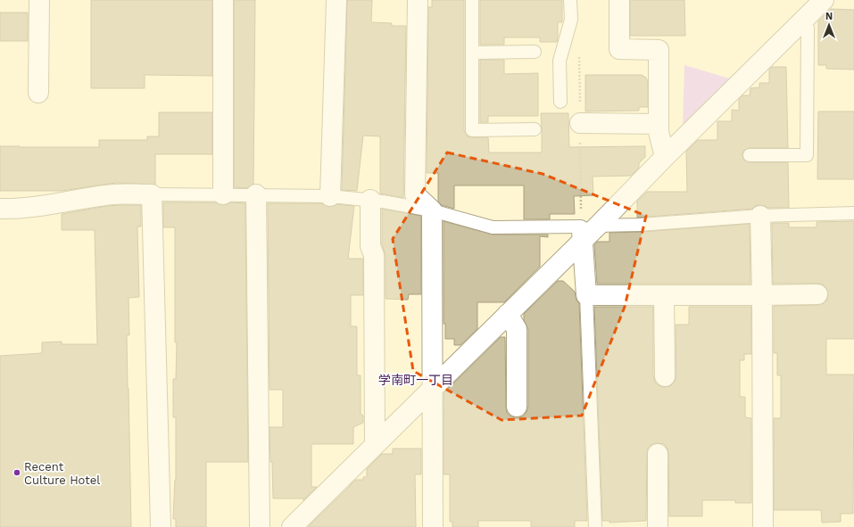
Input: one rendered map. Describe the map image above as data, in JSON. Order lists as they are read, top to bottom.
{
  "districts": ["学南町一丁目"],
  "places": ["Recent Culture Hotel"],
  "north": "top"
}
